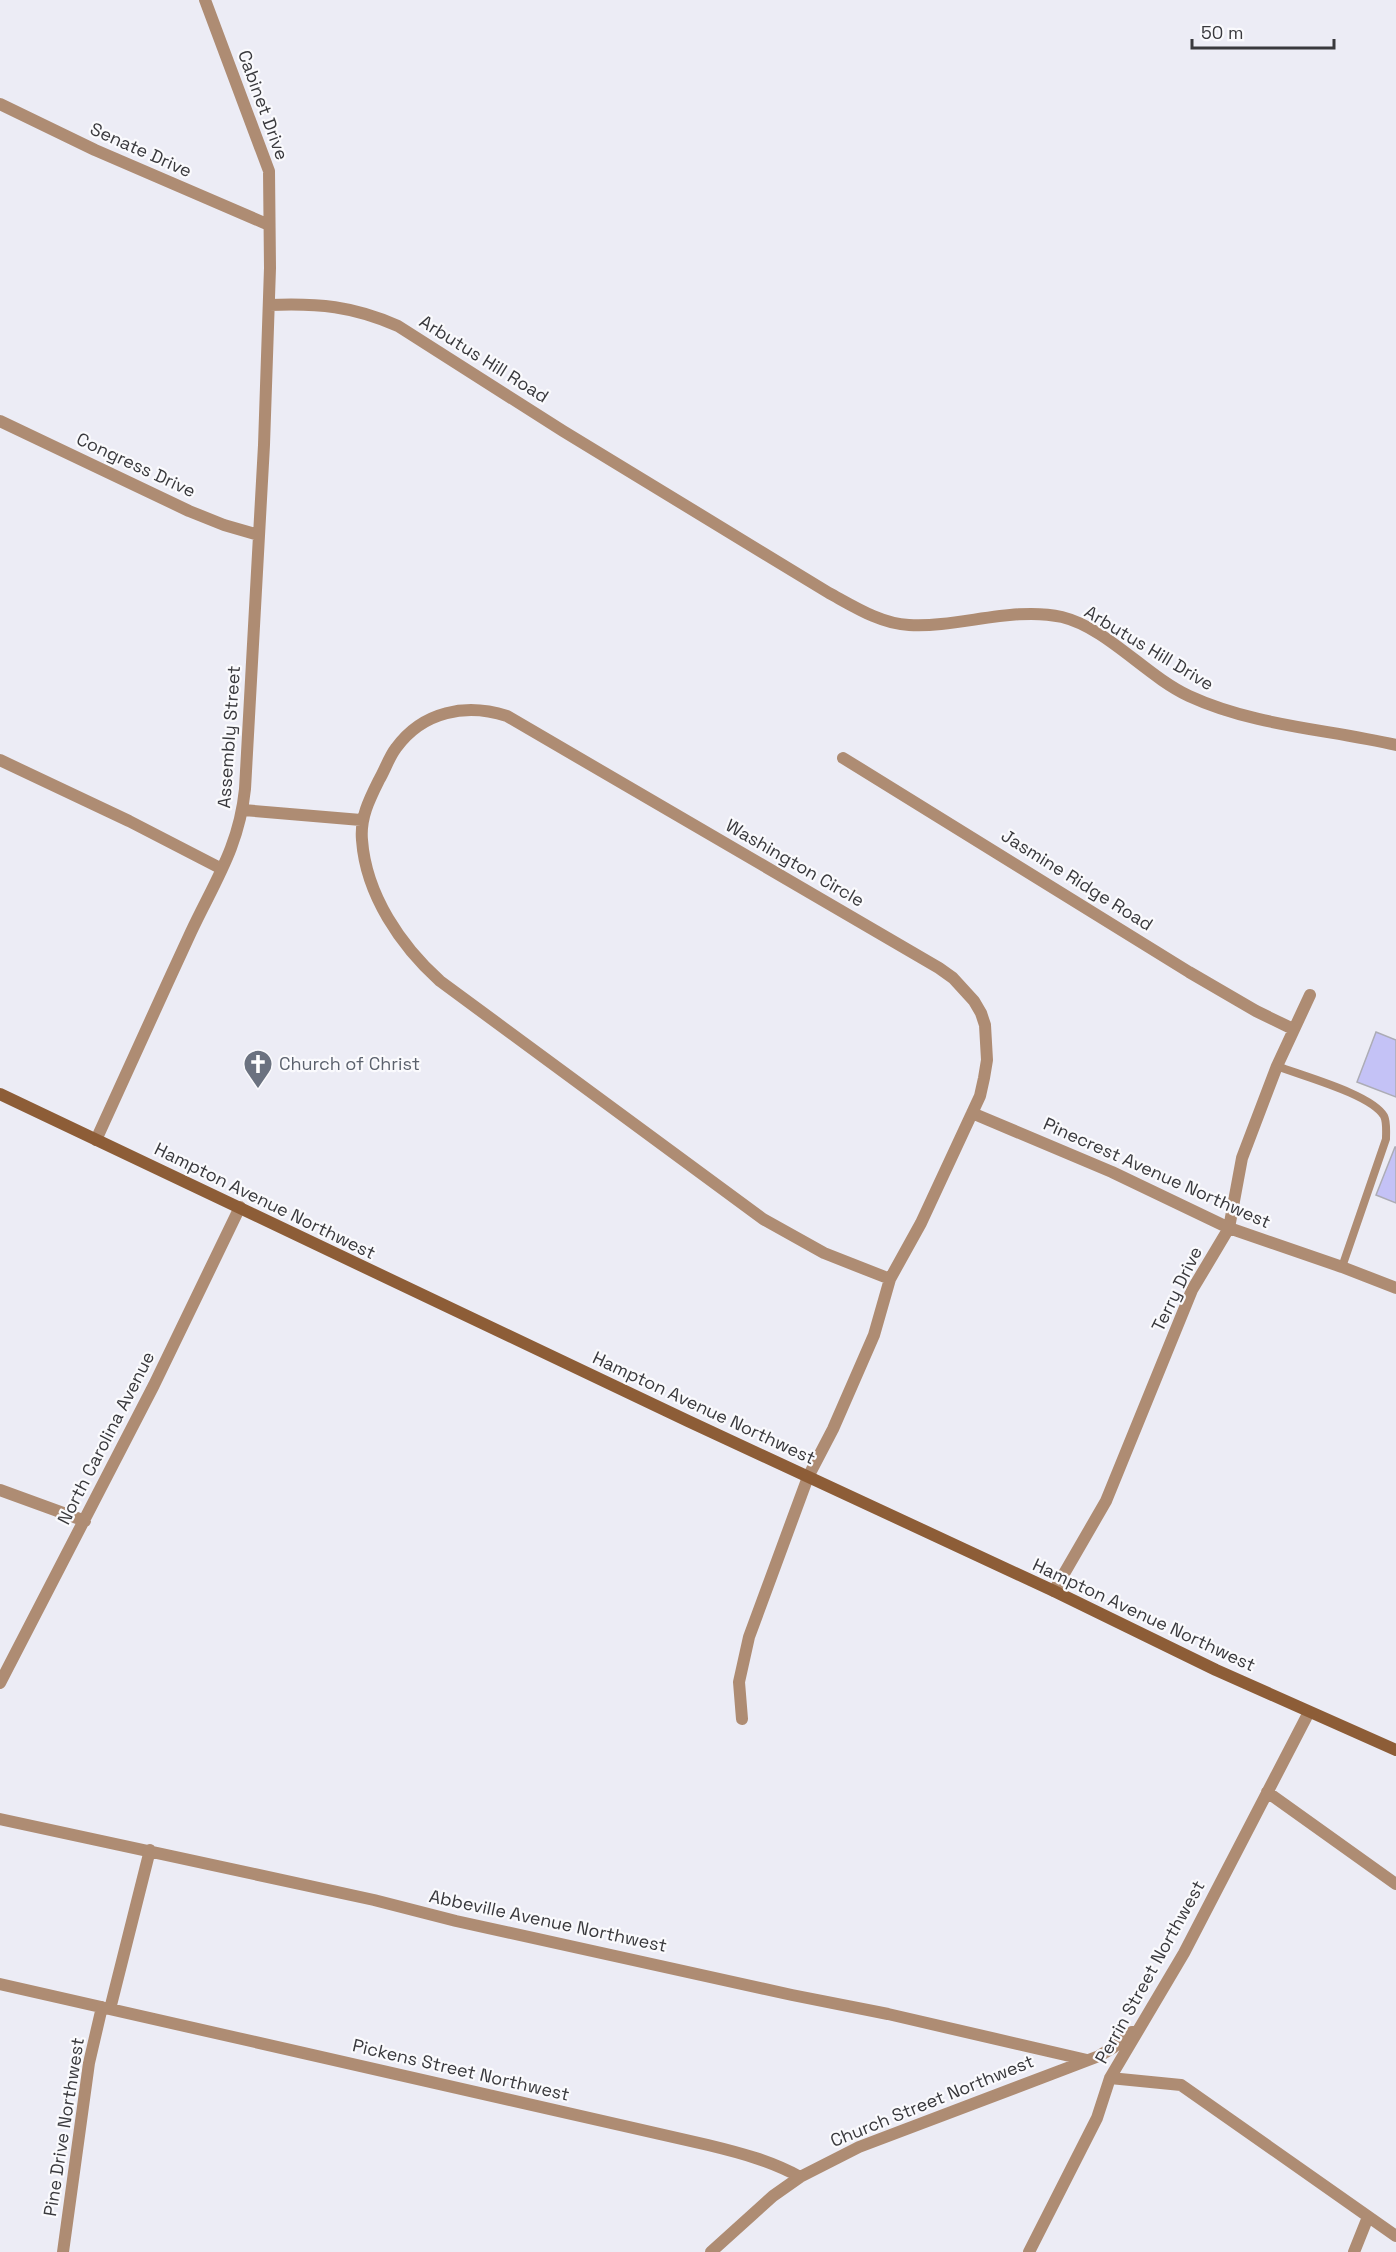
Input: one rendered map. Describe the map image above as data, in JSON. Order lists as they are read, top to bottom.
{
  "streets": {
    "street": [
      "Cabinet Drive",
      "Senate Drive",
      "Arbutus Hill Road",
      "Congress Drive",
      "Arbutus Hill Drive",
      "Assembly Street",
      "Washington Circle",
      "Jasmine Ridge Road",
      "Pinecrest Avenue Northwest",
      "Hampton Avenue Northwest",
      "Terry Drive",
      "North Carolina Avenue",
      "Abbeville Avenue Northwest",
      "Perrin Street Northwest",
      "Pickens Street Northwest",
      "Church Street Northwest",
      "Pine Drive Northwest"
    ]
  },
  "crossings": [
    ["Cabinet Drive", "Senate Drive"],
    ["Cabinet Drive", "Arbutus Hill Road"],
    ["Cabinet Drive", "Assembly Street"],
    ["Arbutus Hill Road", "Arbutus Hill Drive"],
    ["Arbutus Hill Road", "Assembly Street"],
    ["Congress Drive", "Assembly Street"],
    ["Assembly Street", "Hampton Avenue Northwest"],
    ["Washington Circle", "Pinecrest Avenue Northwest"],
    ["Washington Circle", "Hampton Avenue Northwest"],
    ["Jasmine Ridge Road", "Terry Drive"],
    ["Pinecrest Avenue Northwest", "Terry Drive"],
    ["Hampton Avenue Northwest", "Terry Drive"],
    ["Hampton Avenue Northwest", "North Carolina Avenue"],
    ["Hampton Avenue Northwest", "Perrin Street Northwest"],
    ["Abbeville Avenue Northwest", "Church Street Northwest"],
    ["Abbeville Avenue Northwest", "Pine Drive Northwest"],
    ["Perrin Street Northwest", "Church Street Northwest"],
    ["Pickens Street Northwest", "Church Street Northwest"],
    ["Pickens Street Northwest", "Pine Drive Northwest"]
  ],
  "places": {
    "church": ["Church of Christ"]
  },
  "scale_bar": "50 m"
}
